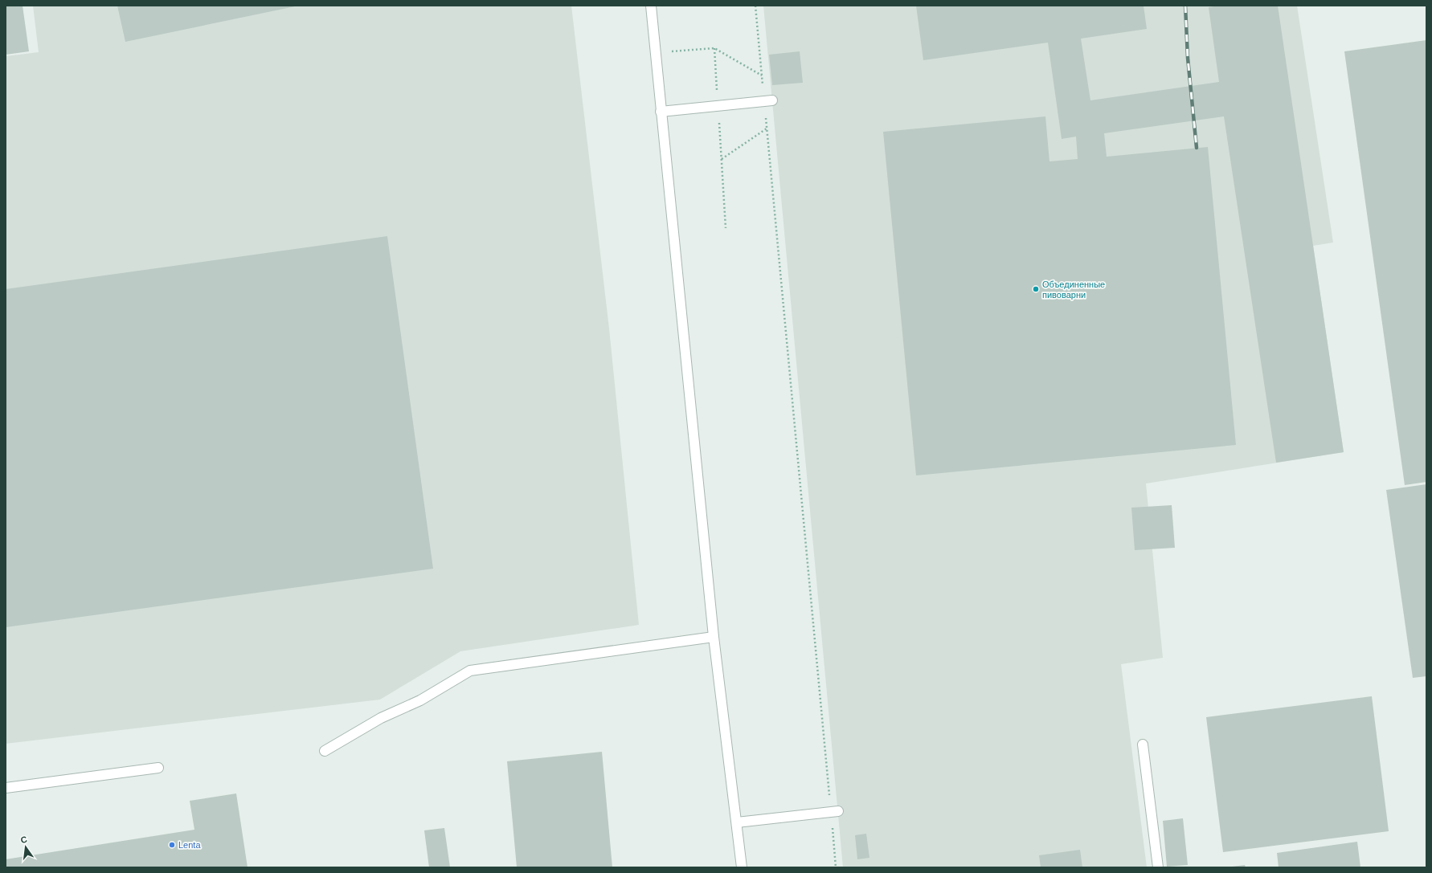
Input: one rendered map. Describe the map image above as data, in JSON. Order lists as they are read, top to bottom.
{
  "places": ["Объединенные пивоварни", "Lenta"],
  "north": "top"
}
